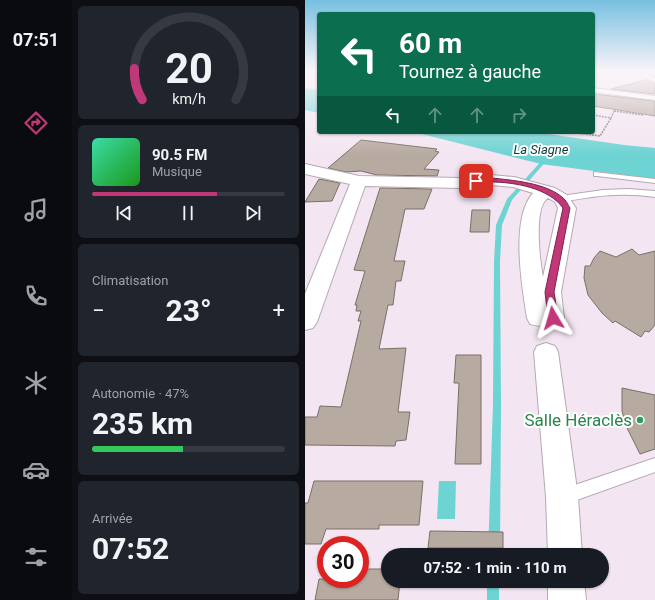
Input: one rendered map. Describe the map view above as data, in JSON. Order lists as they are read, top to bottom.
{
  "water": ["La Siagne"],
  "places": ["Salle Héraclès"],
  "page": {
    "tabs": "07:51",
    "turn": ["60 m", "Tournez à gauche"],
    "song": ["90.5 FM", "Musique"],
    "tile": [
      "Climatisation",
      ["Autonomie · 47%", "235 km"],
      ["Arrivée", "07:52"]
    ],
    "heat": ["−", "23°", "+"],
    "limit": "30",
    "trip": "07:52 · 1 min · 110 m",
    "gauge": ["20", "km/h"]
  }
}
